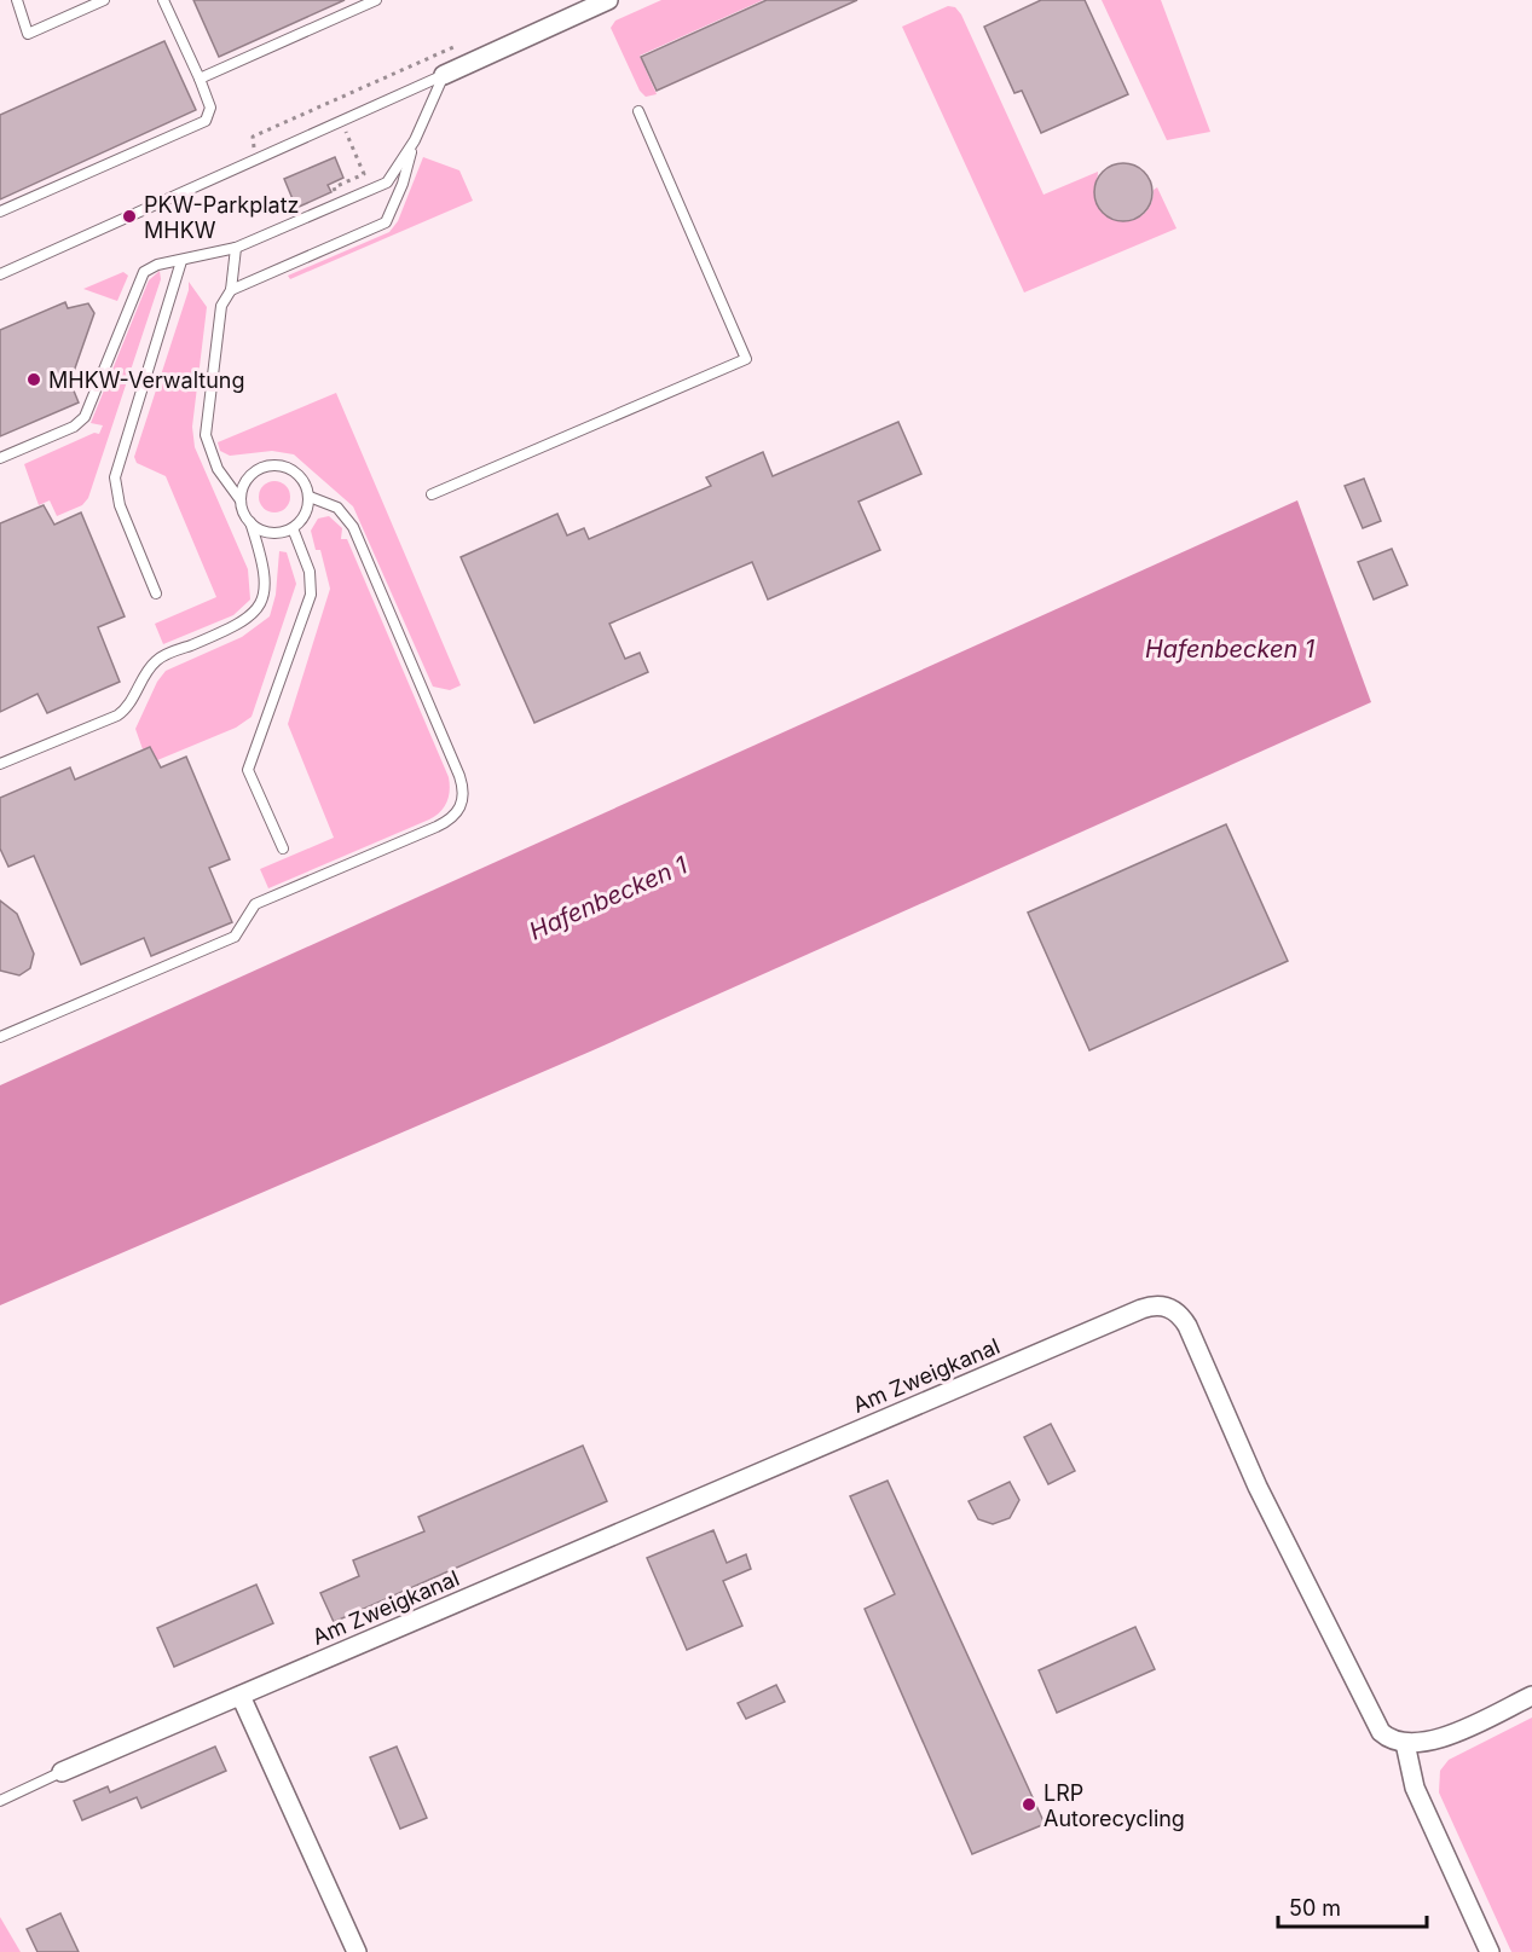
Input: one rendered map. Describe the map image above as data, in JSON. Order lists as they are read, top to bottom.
{
  "streets": {
    "street": ["Am Zweigkanal"]
  },
  "water": ["Hafenbecken 1"],
  "places": ["PKW-Parkplatz MHKW", "MHKW-Verwaltung", "LRP Autorecycling"],
  "scale_bar": "50 m"
}
